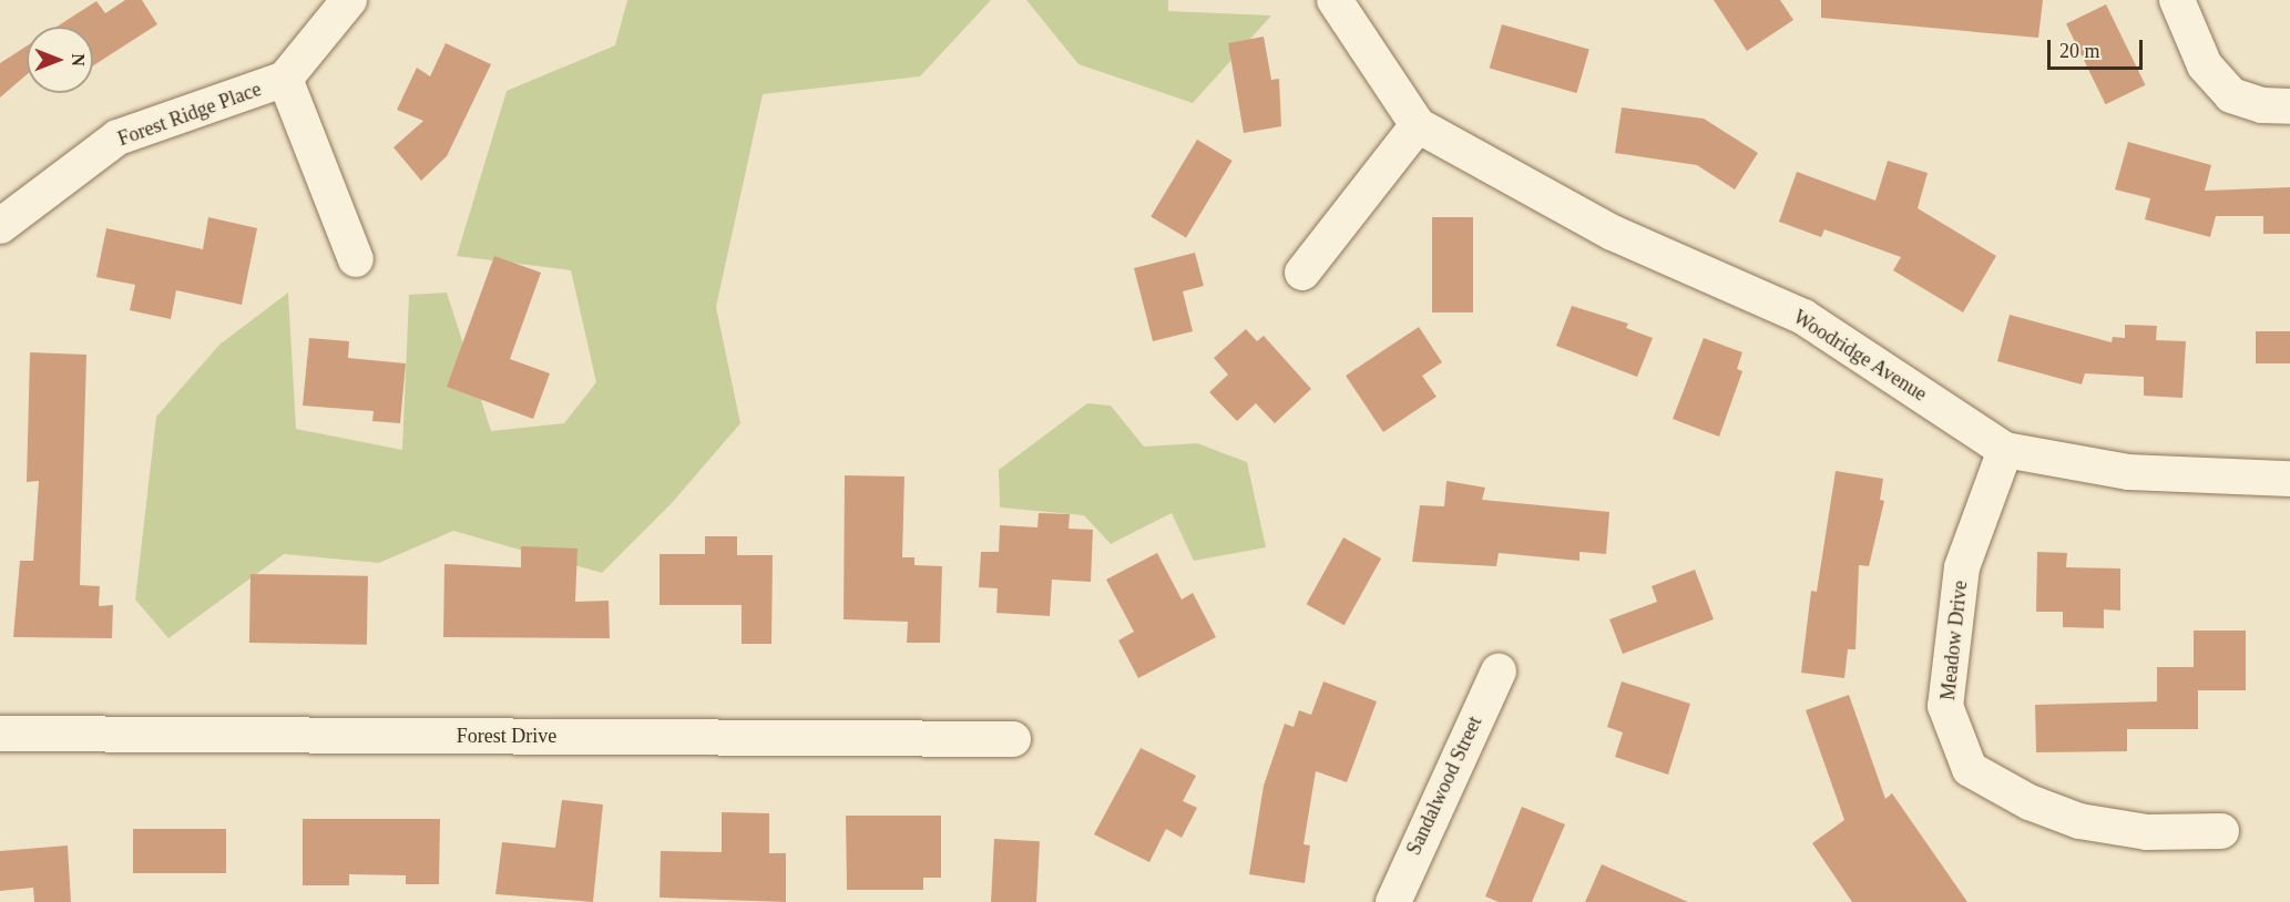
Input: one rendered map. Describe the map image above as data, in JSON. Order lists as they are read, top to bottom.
{
  "streets": {
    "street": [
      "Forest Ridge Place",
      "Woodridge Avenue",
      "Meadow Drive",
      "Forest Drive",
      "Sandalwood Street"
    ]
  },
  "crossings": [
    ["Woodridge Avenue", "Meadow Drive"]
  ],
  "scale_bar": "20 m",
  "north": "right"
}
